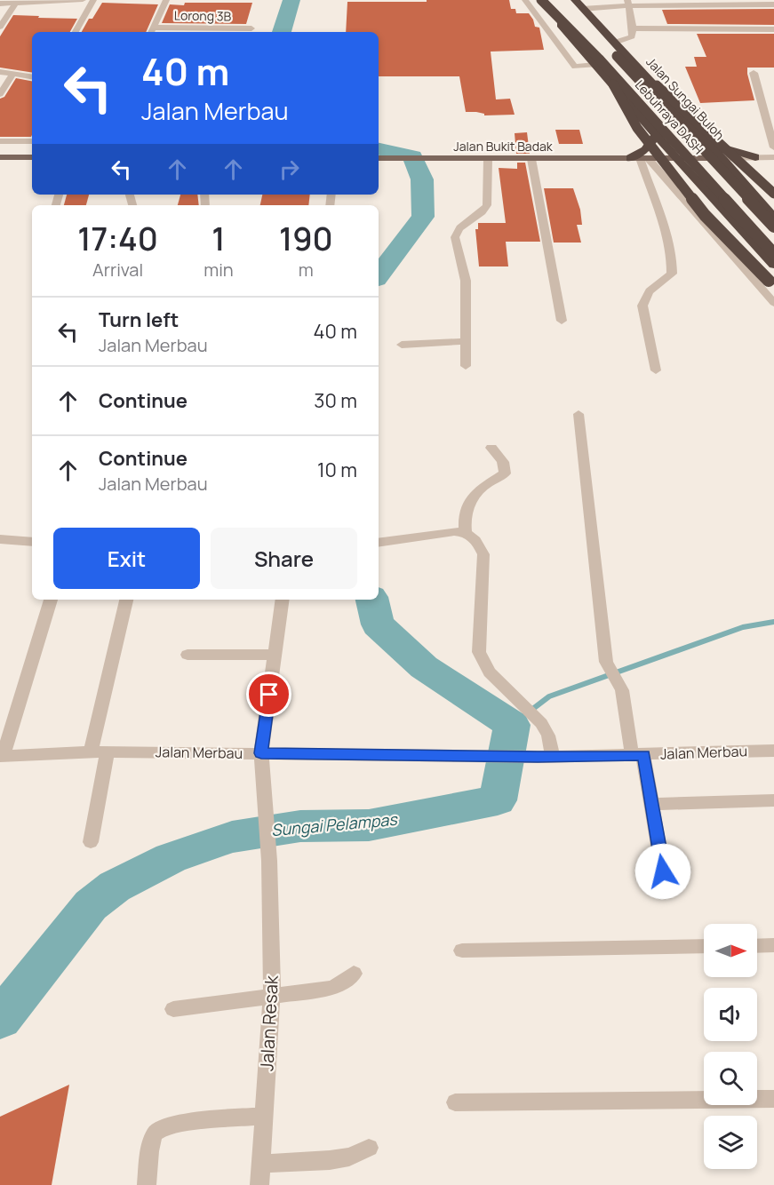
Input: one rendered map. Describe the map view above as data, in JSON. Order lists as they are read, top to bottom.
{
  "streets": {
    "highway": ["Jalan Sungai Buloh", "Lebuhraya DASH"],
    "main road": ["Jalan Bukit Badak"],
    "street": ["Lorong 3B", "Jalan Merbau", "Jalan Resak"]
  },
  "crossings": [
    ["Jalan Sungai Buloh", "Jalan Bukit Badak"],
    ["Jalan Merbau", "Jalan Resak"]
  ],
  "water": ["Sungai Pelampas"],
  "north": "right",
  "page": {
    "turn": ["40 m", "Jalan Merbau"],
    "eta": [
      "17:40",
      "Arrival",
      "1",
      "min",
      "190",
      "m"
    ],
    "list": [
      {
        "name": "Turn left",
        "note": "Jalan Merbau",
        "value": "40 m"
      },
      {
        "name": "Continue",
        "value": "30 m"
      },
      {
        "name": "Continue",
        "note": "Jalan Merbau",
        "value": "10 m"
      }
    ],
    "buttons": ["Exit", "Share"]
  }
}
